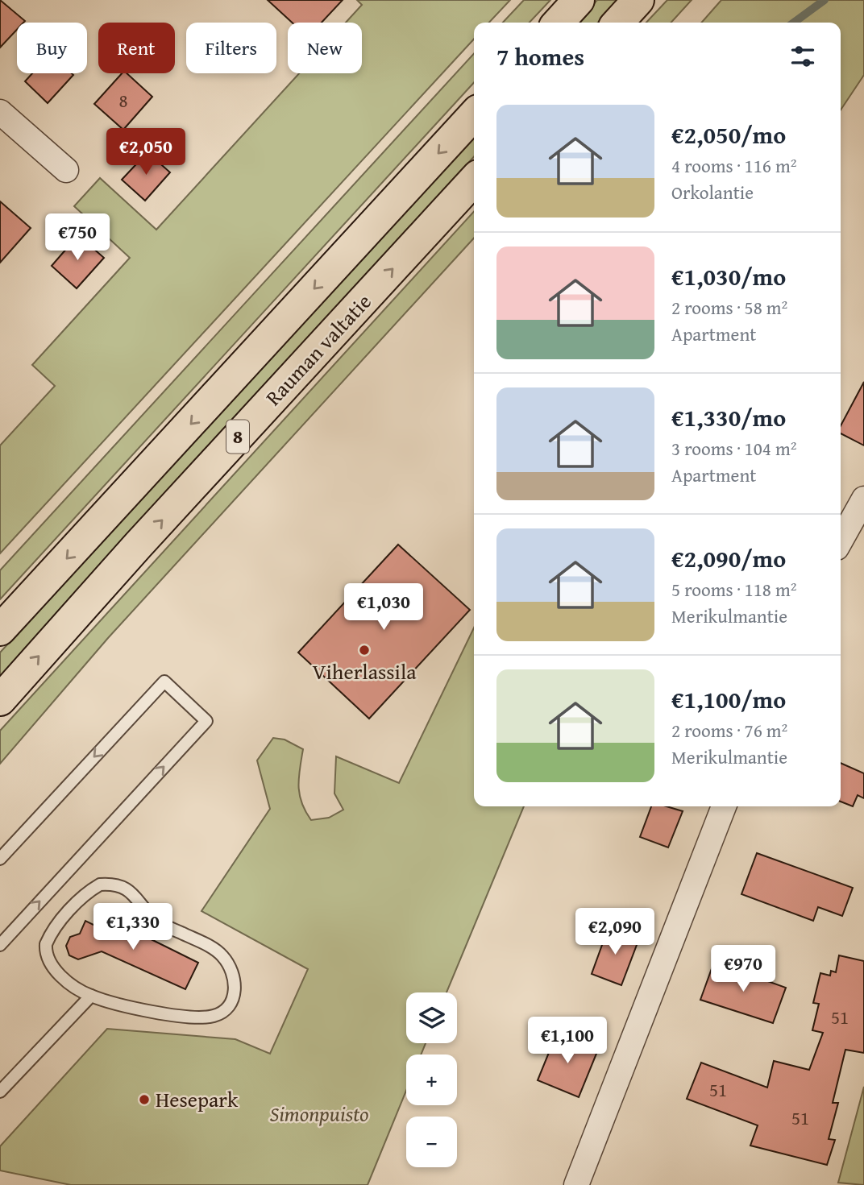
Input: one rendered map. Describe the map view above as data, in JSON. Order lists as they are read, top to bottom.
{
  "streets": {
    "highway": ["Rauman valtatie", "8"]
  },
  "parks": ["Simonpuisto"],
  "places": ["Viherlassila", "Hesepark"],
  "house_numbers": [
    "8",
    "51",
    "51",
    "51"
  ],
  "page": {
    "chip": [
      "Buy",
      "Rent",
      "Filters",
      "New"
    ],
    "heading": "7 homes",
    "list": [
      {
        "name": "€2,050/mo",
        "note": "4 rooms · 116 m² · Orkolantie"
      },
      {
        "name": "€1,030/mo",
        "note": "2 rooms · 58 m² · Apartment"
      },
      {
        "name": "€1,330/mo",
        "note": "3 rooms · 104 m² · Apartment"
      },
      {
        "name": "€2,090/mo",
        "note": "5 rooms · 118 m² · Merikulmantie"
      },
      {
        "name": "€1,100/mo",
        "note": "2 rooms · 76 m² · Merikulmantie"
      }
    ],
    "price": [
      "€2,050",
      "€750",
      "€1,030",
      "€1,330",
      "€2,090",
      "€970",
      "€1,100"
    ],
    "map_buttons": ["+", "−"]
  }
}
